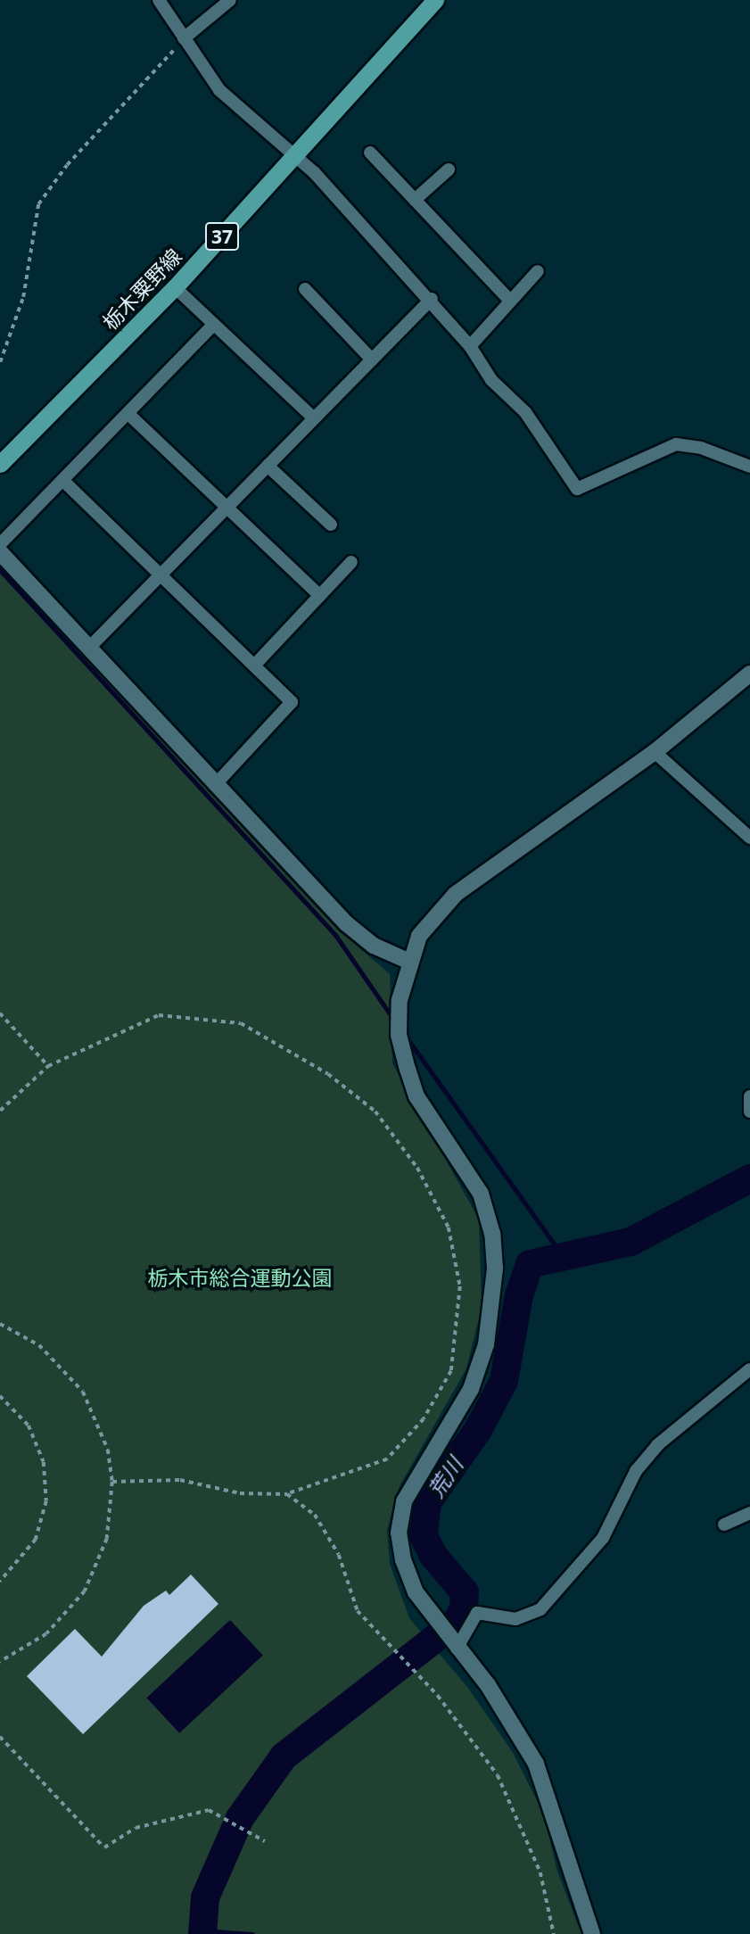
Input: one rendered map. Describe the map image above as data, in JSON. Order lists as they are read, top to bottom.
{
  "streets": {
    "main road": ["37", "栃木粟野線"]
  },
  "water": ["荒川"],
  "parks": ["栃木市総合運動公園"]
}
